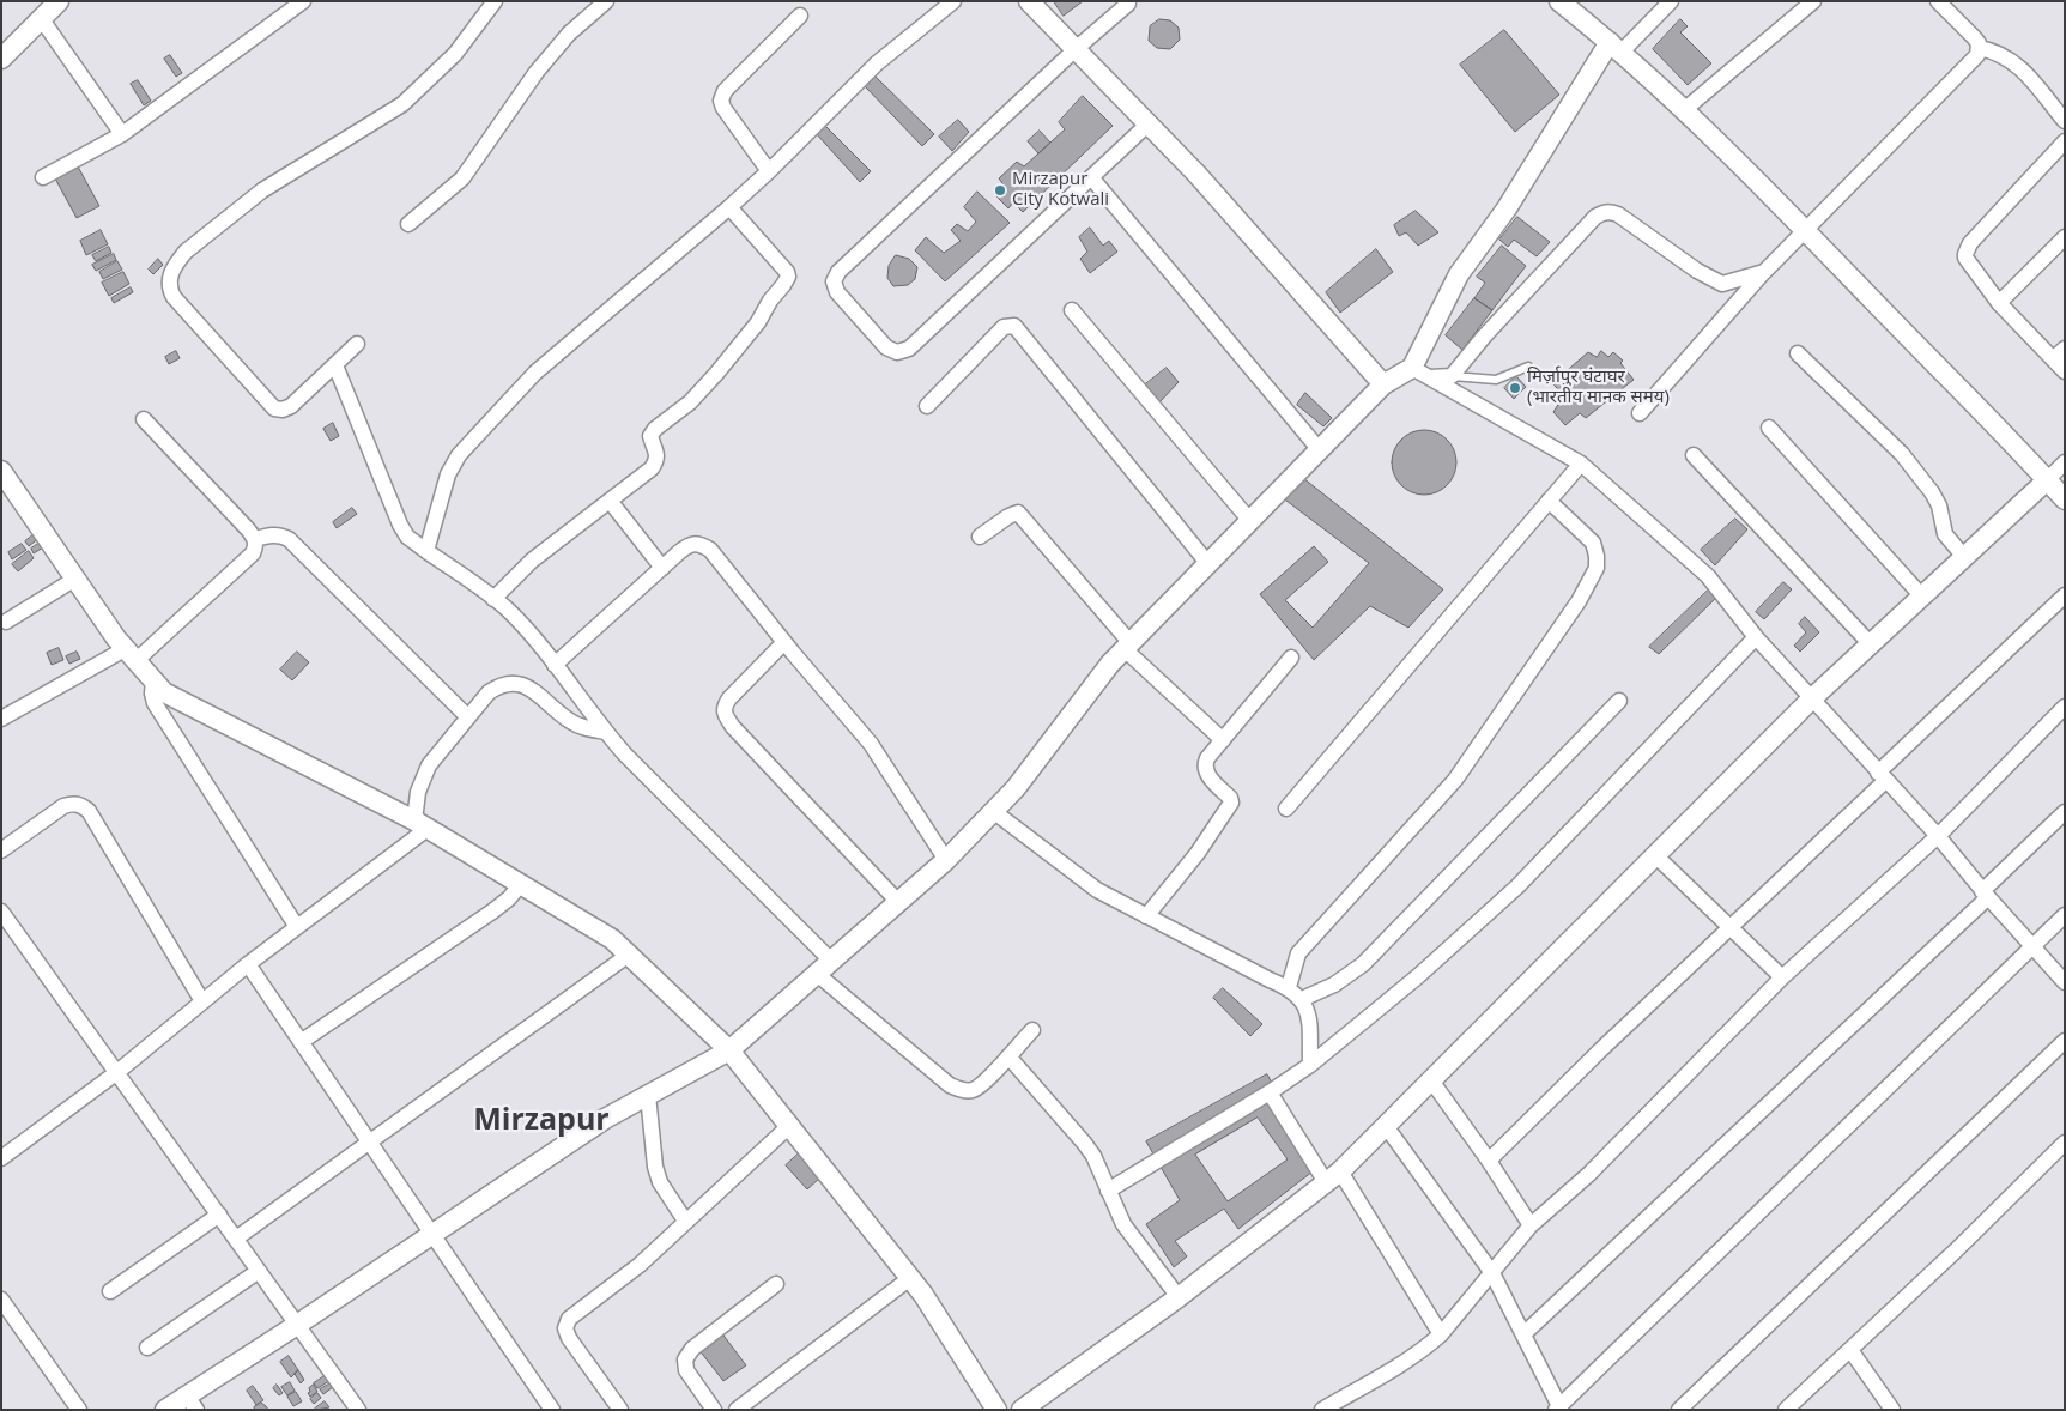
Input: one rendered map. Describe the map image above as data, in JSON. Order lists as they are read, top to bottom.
{
  "districts": ["Mirzapur"],
  "places": ["Mirzapur City Kotwali", "मिर्ज़ापुर घंटाघर (भारतीय मानक समय)"]
}
